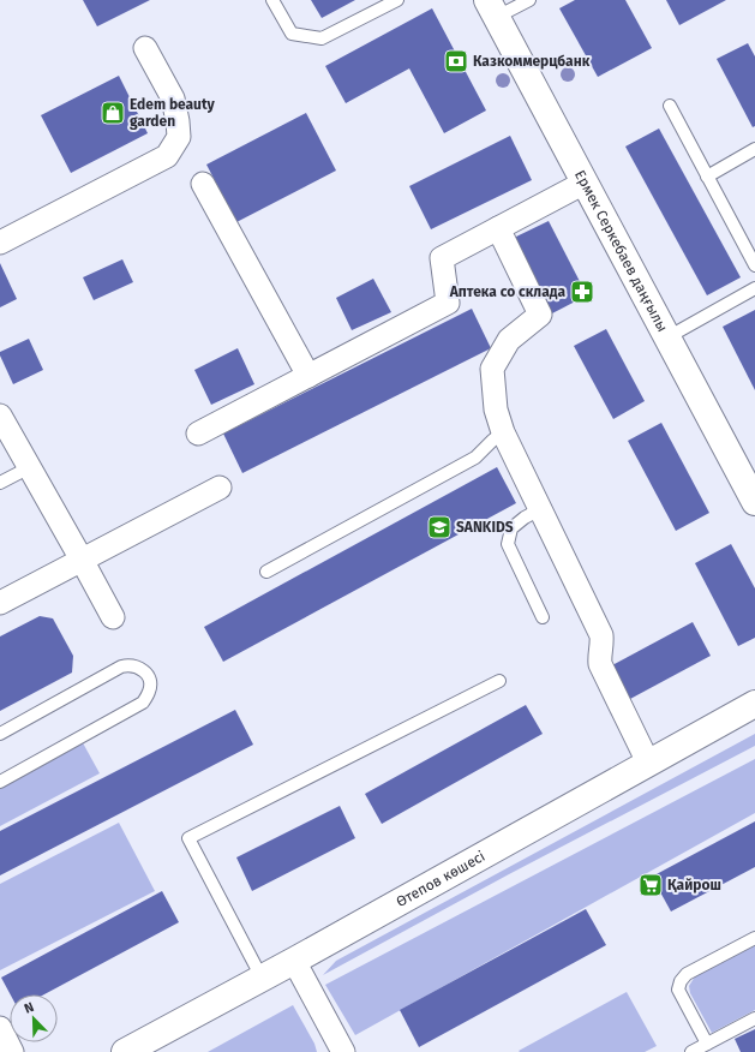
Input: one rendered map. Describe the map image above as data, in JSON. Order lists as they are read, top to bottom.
{
  "streets": {
    "street": ["Ермек Серкебаев даңғылы", "Өтепов көшесі"]
  },
  "places": {
    "bank": ["Казкоммерцбанк"],
    "shop": ["Edem beauty garden"],
    "pharmacy": ["Аптека со склада"],
    "school or university": ["SANKIDS"],
    "supermarket": ["Қайрош"]
  },
  "north": "top left"
}
